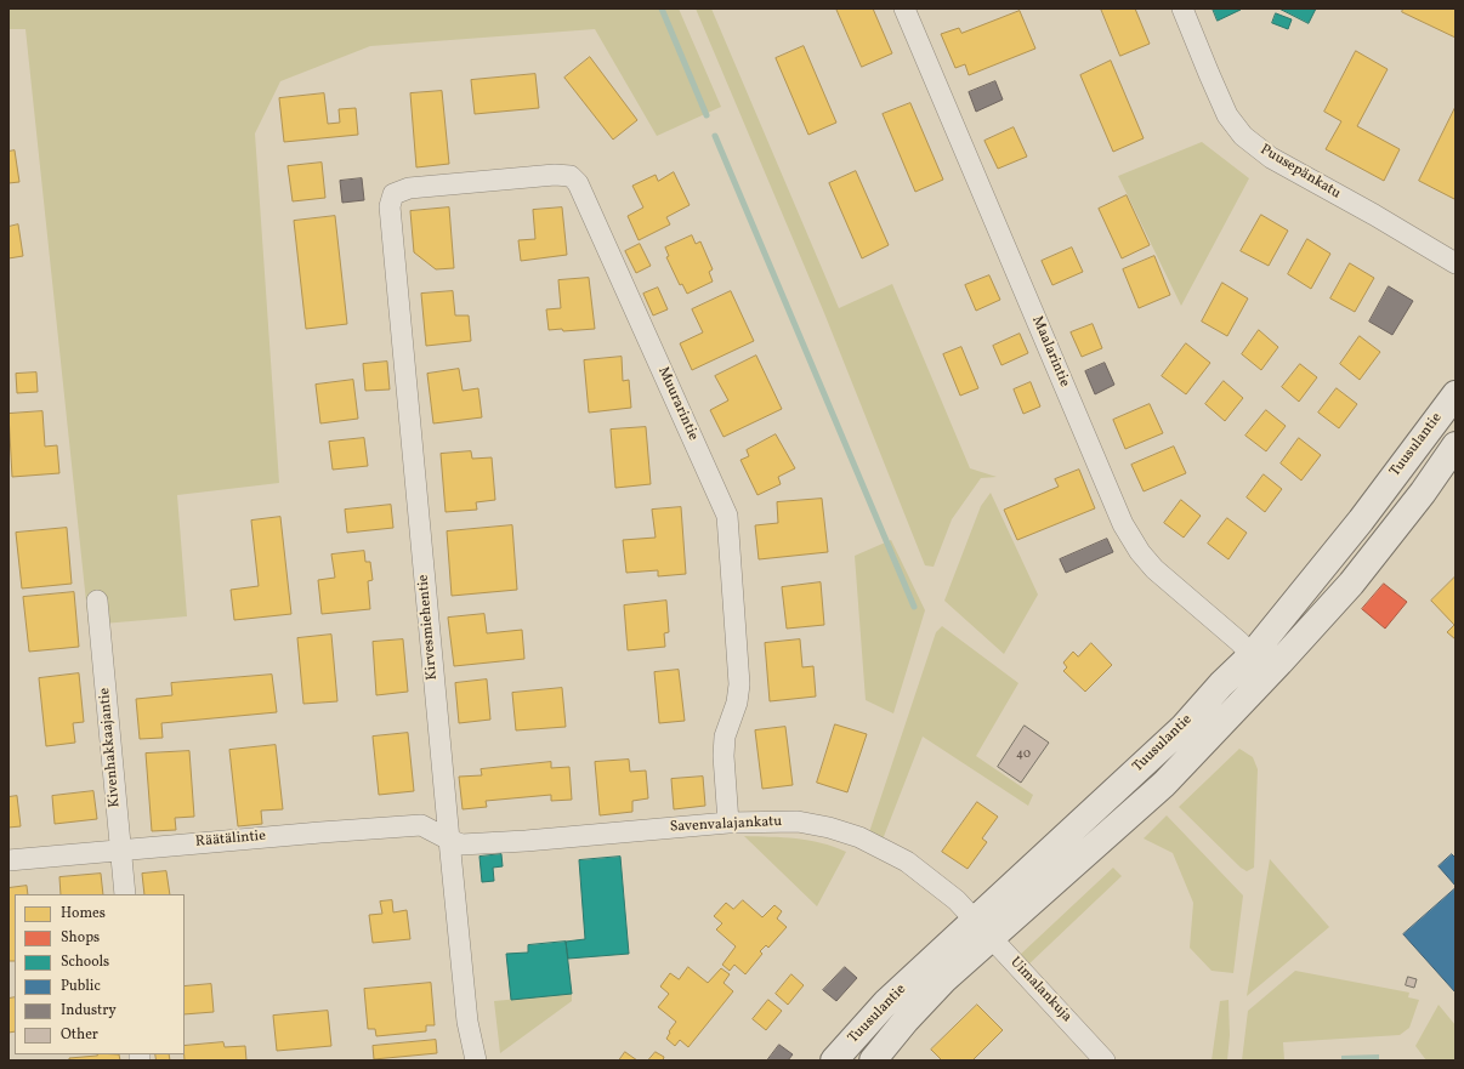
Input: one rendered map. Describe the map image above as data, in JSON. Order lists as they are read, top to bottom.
{
  "streets": {
    "main road": ["Tuusulantie"],
    "street": [
      "Puusepänkatu",
      "Maalarintie",
      "Muurarintie",
      "Kirvesmiehentie",
      "Kivenhakkaajantie",
      "Savenvalajankatu",
      "Räätälintie",
      "Uimalankuja"
    ]
  },
  "crossings": [
    ["Maalarintie", "Tuusulantie"],
    ["Muurarintie", "Kirvesmiehentie"],
    ["Muurarintie", "Savenvalajankatu"],
    ["Tuusulantie", "Savenvalajankatu"],
    ["Tuusulantie", "Uimalankuja"],
    ["Kirvesmiehentie", "Savenvalajankatu"],
    ["Kirvesmiehentie", "Räätälintie"],
    ["Kivenhakkaajantie", "Räätälintie"],
    ["Savenvalajankatu", "Räätälintie"],
    ["Savenvalajankatu", "Uimalankuja"]
  ],
  "house_numbers": ["40"],
  "legend": [
    "Homes",
    "Shops",
    "Schools",
    "Public",
    "Industry",
    "Other"
  ]
}
